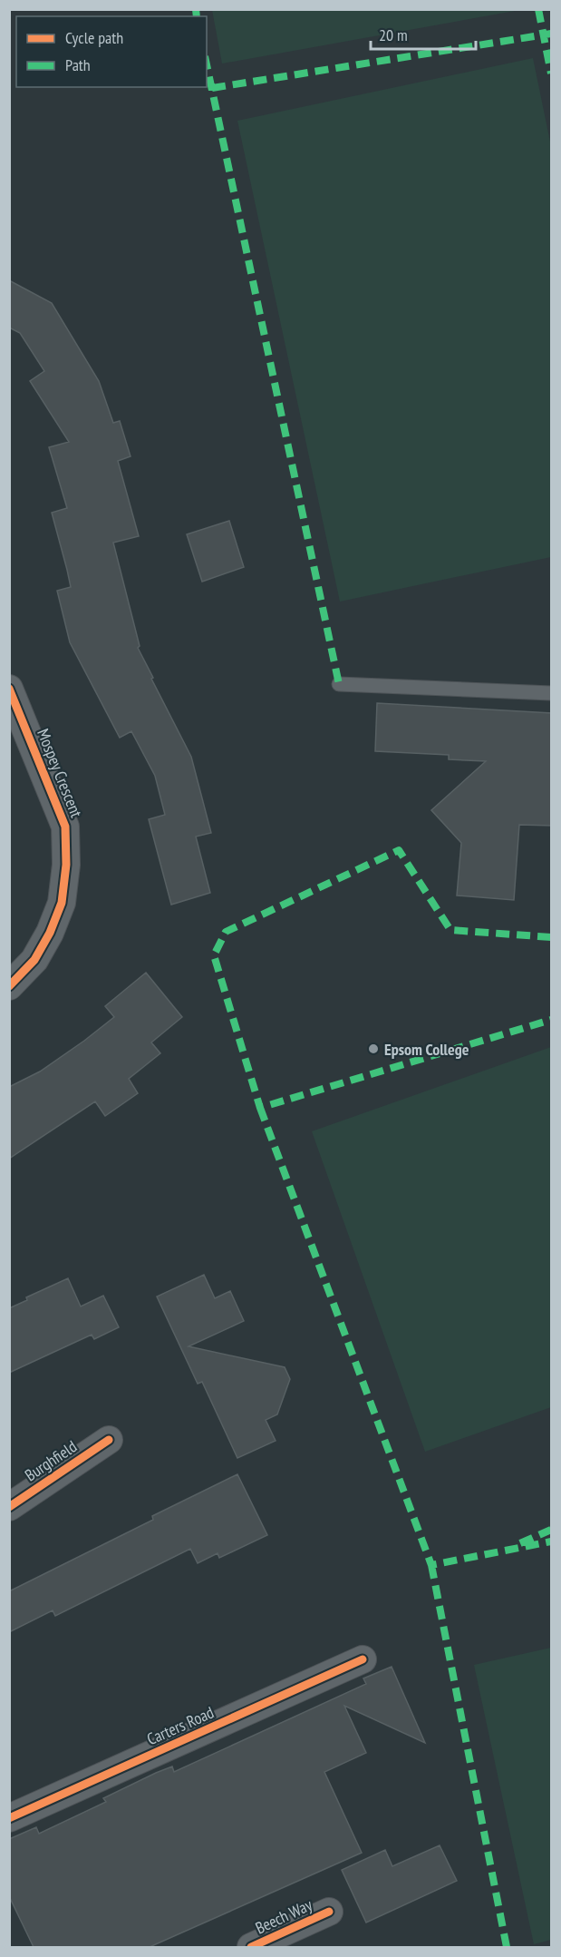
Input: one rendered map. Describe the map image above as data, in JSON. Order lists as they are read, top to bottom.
{
  "streets": {
    "street": [
      "Mospey Crescent",
      "Burghfield",
      "Carters Road",
      "Beech Way"
    ]
  },
  "places": ["Epsom College"],
  "legend": ["Cycle path", "Path"],
  "scale_bar": "20 m"
}
